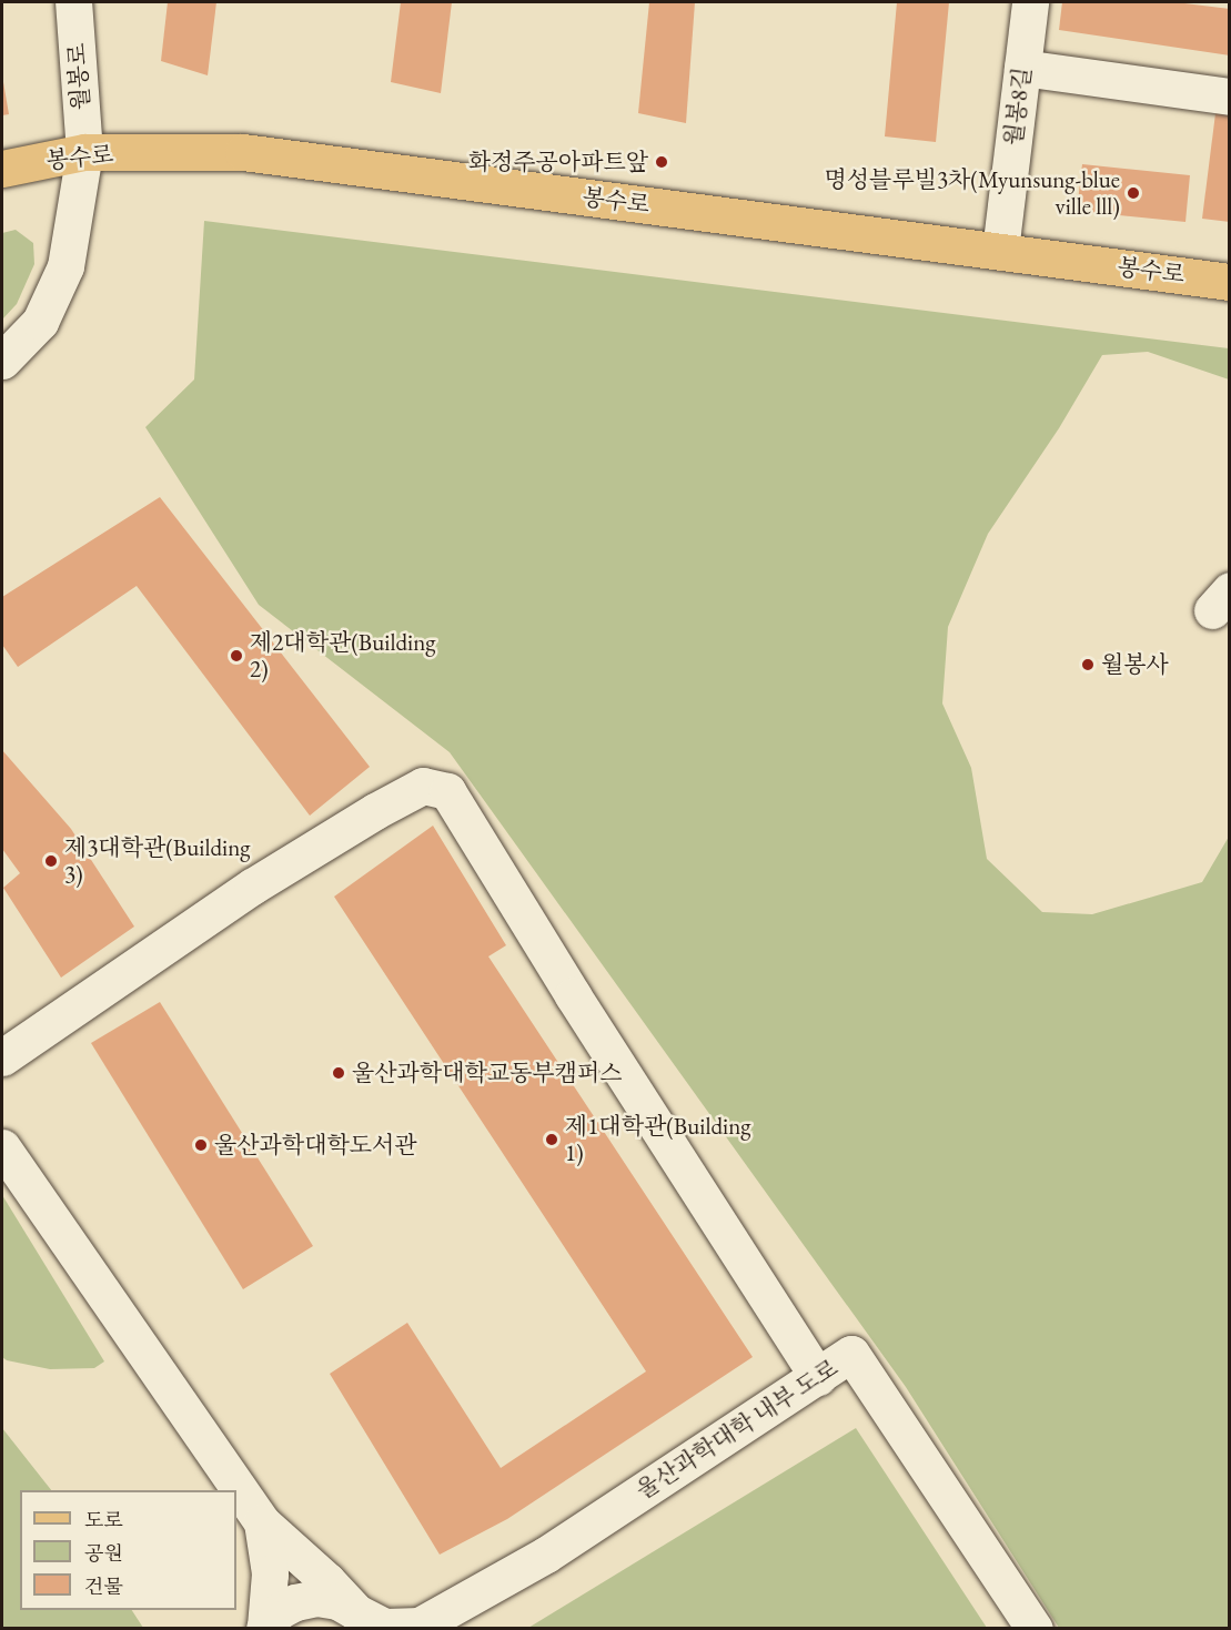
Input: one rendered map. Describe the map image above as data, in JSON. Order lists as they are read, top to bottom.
{
  "streets": {
    "main road": ["봉수로"],
    "street": ["월봉로", "월봉8길", "울산과학대학 내부 도로"]
  },
  "crossings": [
    ["월봉로", "봉수로"],
    ["월봉8길", "봉수로"]
  ],
  "places": [
    "화정주공아파트앞",
    "명성블루빌3차(Myunsung-blue ville lll)",
    "제2대학관(Building 2)",
    "월봉사",
    "제3대학관(Building 3)",
    "울산과학대학교동부캠퍼스",
    "제1대학관(Building 1)",
    "울산과학대학도서관"
  ],
  "legend": ["도로", "공원", "건물"]
}
